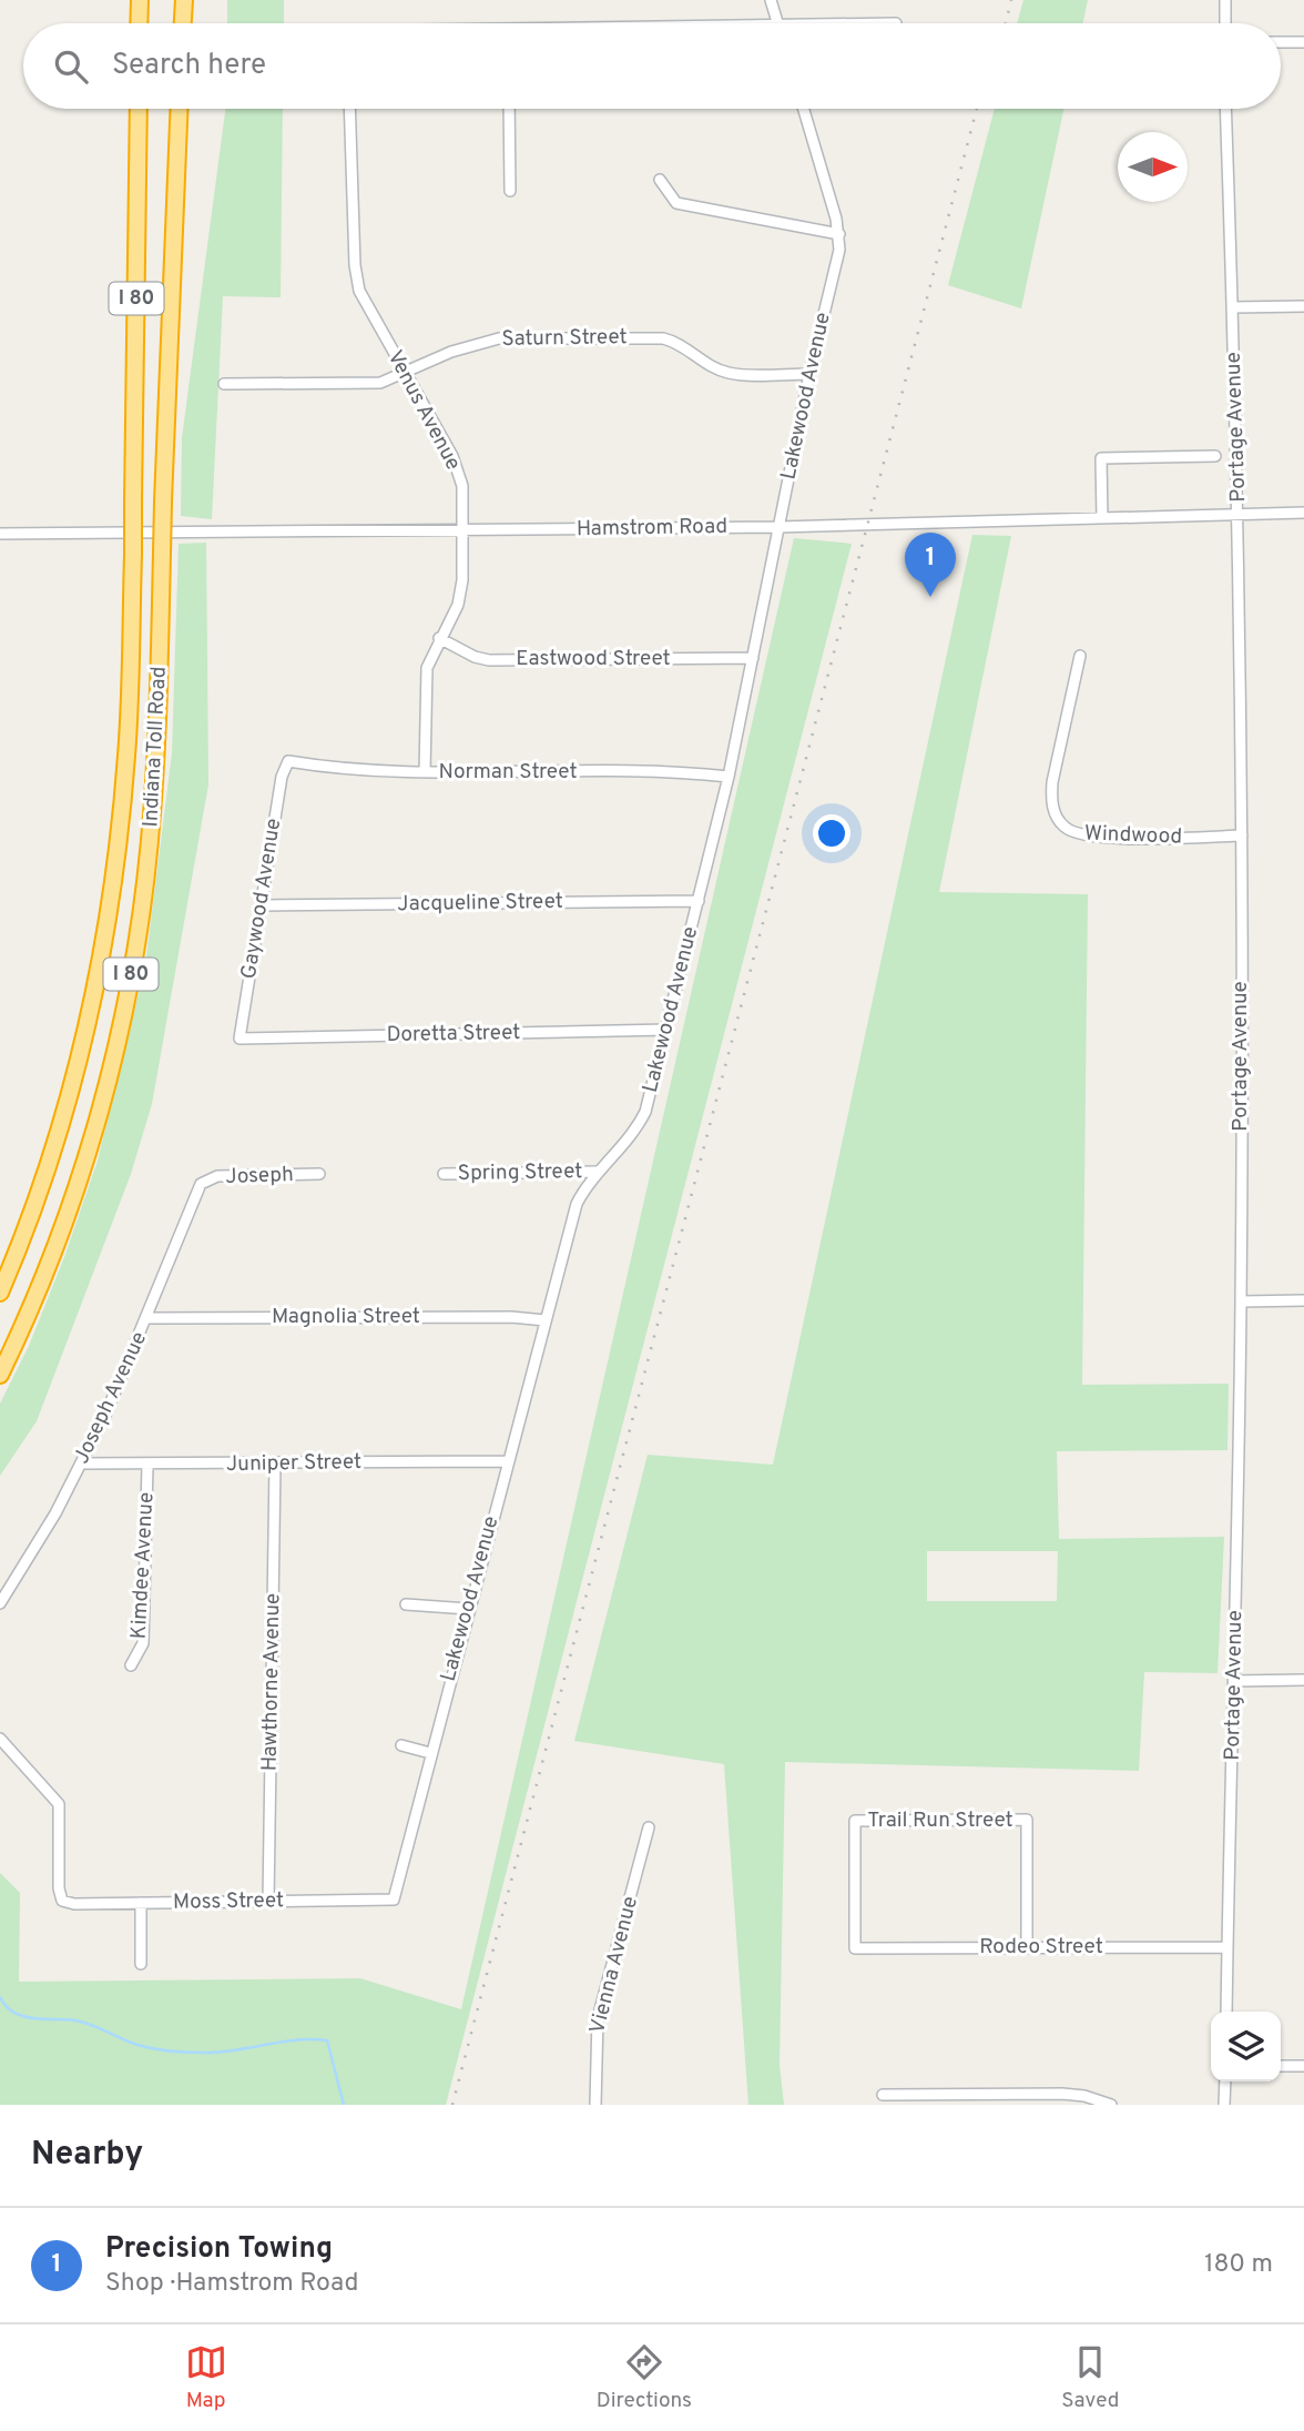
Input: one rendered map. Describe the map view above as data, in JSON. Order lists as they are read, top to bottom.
{
  "streets": {
    "highway": ["I 80", "Indiana Toll Road"],
    "street": [
      "Saturn Street",
      "Lakewood Avenue",
      "Venus Avenue",
      "Portage Avenue",
      "Hamstrom Road",
      "Eastwood Street",
      "Norman Street",
      "Windwood",
      "Gaywood Avenue",
      "Jacqueline Street",
      "Doretta Street",
      "Spring Street",
      "Joseph",
      "Magnolia Street",
      "Joseph Avenue",
      "Juniper Street",
      "Kimdee Avenue",
      "Hawthorne Avenue",
      "Trail Run Street",
      "Moss Street",
      "Rodeo Street",
      "Vienna Avenue"
    ]
  },
  "crossings": [
    ["Saturn Street", "Lakewood Avenue"],
    ["Saturn Street", "Venus Avenue"],
    ["Lakewood Avenue", "Hamstrom Road"],
    ["Lakewood Avenue", "Eastwood Street"],
    ["Lakewood Avenue", "Norman Street"],
    ["Lakewood Avenue", "Jacqueline Street"],
    ["Lakewood Avenue", "Doretta Street"],
    ["Lakewood Avenue", "Spring Street"],
    ["Lakewood Avenue", "Magnolia Street"],
    ["Lakewood Avenue", "Juniper Street"],
    ["Lakewood Avenue", "Moss Street"],
    ["Venus Avenue", "Hamstrom Road"],
    ["Venus Avenue", "Eastwood Street"],
    ["Venus Avenue", "Norman Street"],
    ["Portage Avenue", "Hamstrom Road"],
    ["Portage Avenue", "Windwood"],
    ["Portage Avenue", "Rodeo Street"],
    ["Norman Street", "Gaywood Avenue"],
    ["Gaywood Avenue", "Jacqueline Street"],
    ["Gaywood Avenue", "Doretta Street"],
    ["Joseph", "Joseph Avenue"],
    ["Magnolia Street", "Joseph Avenue"],
    ["Joseph Avenue", "Juniper Street"],
    ["Juniper Street", "Kimdee Avenue"],
    ["Juniper Street", "Hawthorne Avenue"],
    ["Hawthorne Avenue", "Moss Street"],
    ["Trail Run Street", "Rodeo Street"]
  ],
  "north": "right",
  "page": {
    "search": "Search here",
    "pins": "1",
    "heading": "Nearby",
    "list": [
      {
        "mark": "1",
        "name": "Precision Towing",
        "note": "Shop · Hamstrom Road",
        "value": "180 m"
      }
    ],
    "nav": ["Map", "Directions", "Saved"]
  }
}
